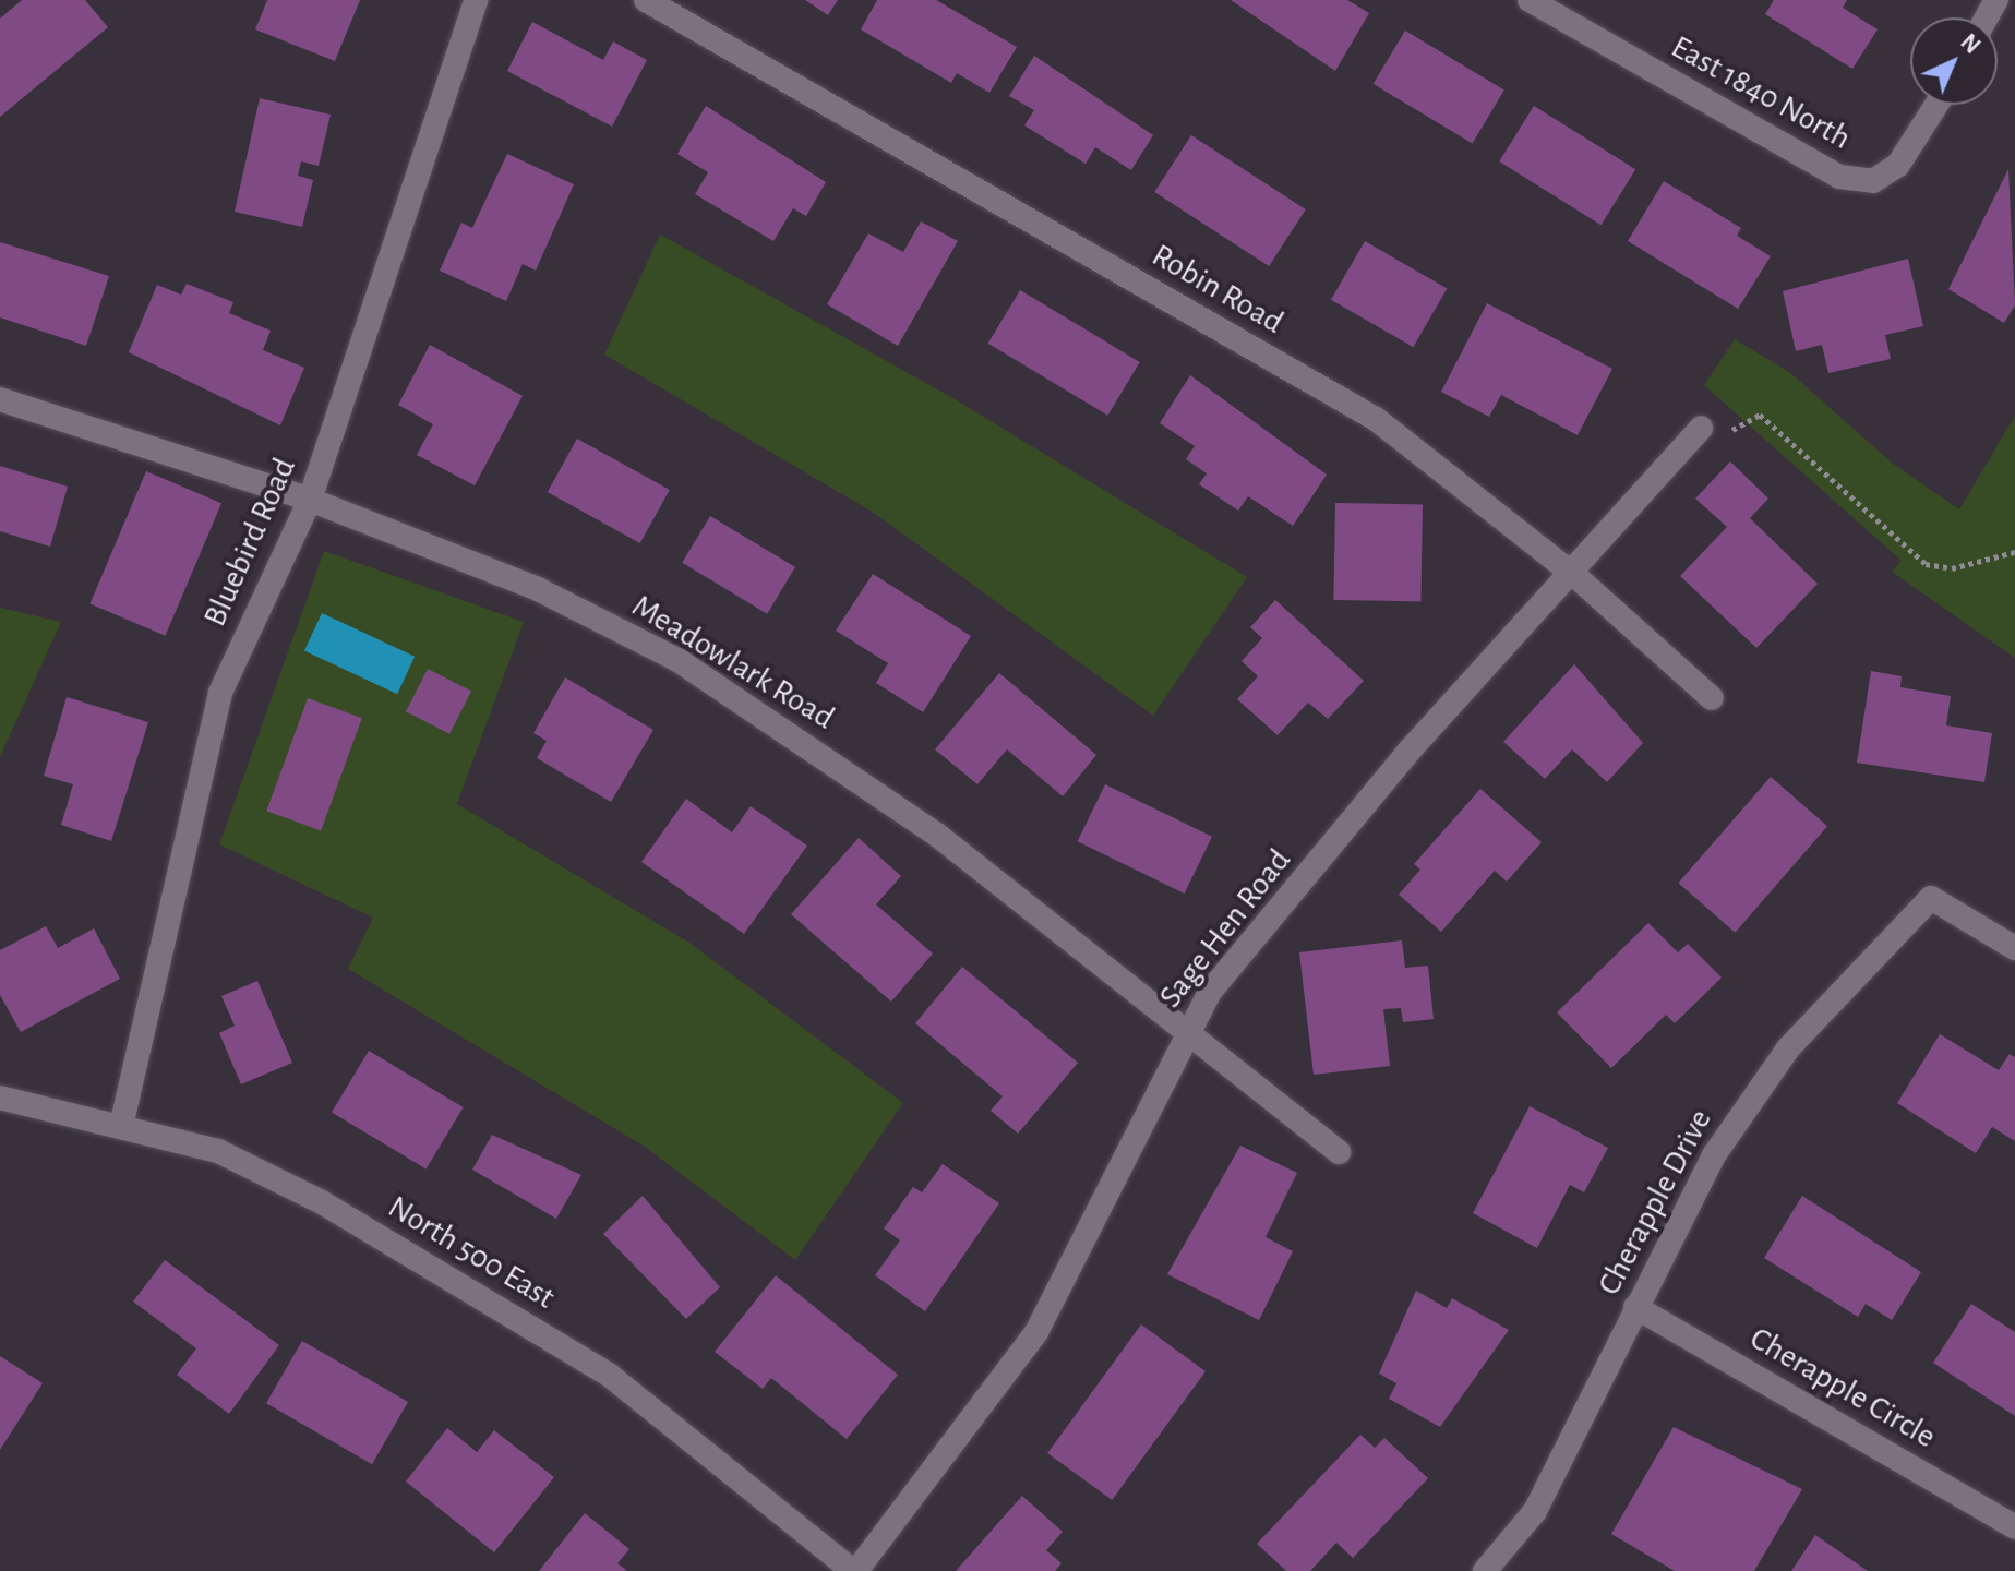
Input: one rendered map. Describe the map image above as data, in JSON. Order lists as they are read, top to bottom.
{
  "streets": {
    "street": [
      "East 1840 North",
      "Robin Road",
      "Bluebird Road",
      "Meadowlark Road",
      "Sage Hen Road",
      "Cherapple Drive",
      "North 500 East",
      "Cherapple Circle"
    ]
  },
  "crossings": [
    ["Robin Road", "Sage Hen Road"],
    ["Bluebird Road", "Meadowlark Road"],
    ["Bluebird Road", "North 500 East"],
    ["Meadowlark Road", "Sage Hen Road"],
    ["Sage Hen Road", "North 500 East"],
    ["Cherapple Drive", "Cherapple Circle"]
  ],
  "north": "top right"
}
